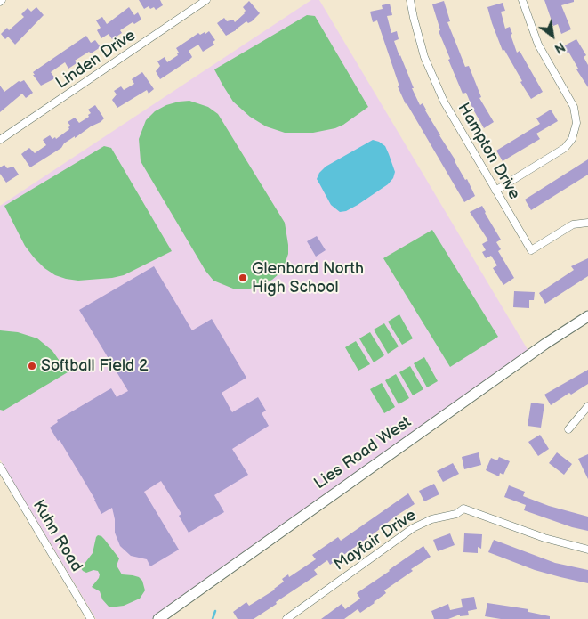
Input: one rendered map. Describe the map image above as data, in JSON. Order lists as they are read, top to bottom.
{
  "streets": {
    "street": [
      "Linden Drive",
      "Hampton Drive",
      "Lies Road West",
      "Kuhn Road",
      "Mayfair Drive"
    ]
  },
  "places": ["Glenbard North High School", "Softball Field 2"],
  "north": "bottom right"
}
